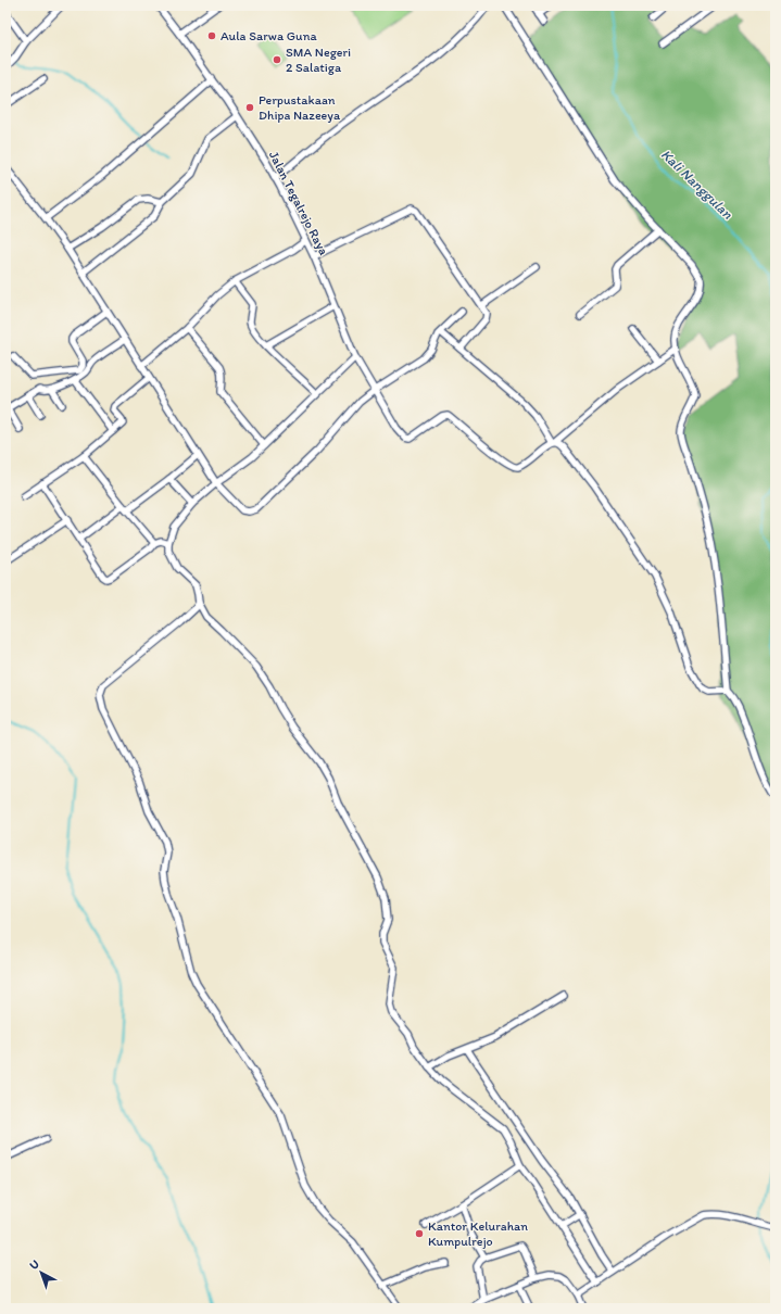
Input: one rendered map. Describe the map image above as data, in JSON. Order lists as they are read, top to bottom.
{
  "streets": {
    "street": ["Jalan Tegalrejo Raya"]
  },
  "water": ["Kali Nanggulan"],
  "places": [
    "Aula Sarwa Guna",
    "SMA Negeri 2 Salatiga",
    "Perpustakaan Dhipa Nazeeya",
    "Kantor Kelurahan Kumpulrejo"
  ],
  "north": "top left"
}
